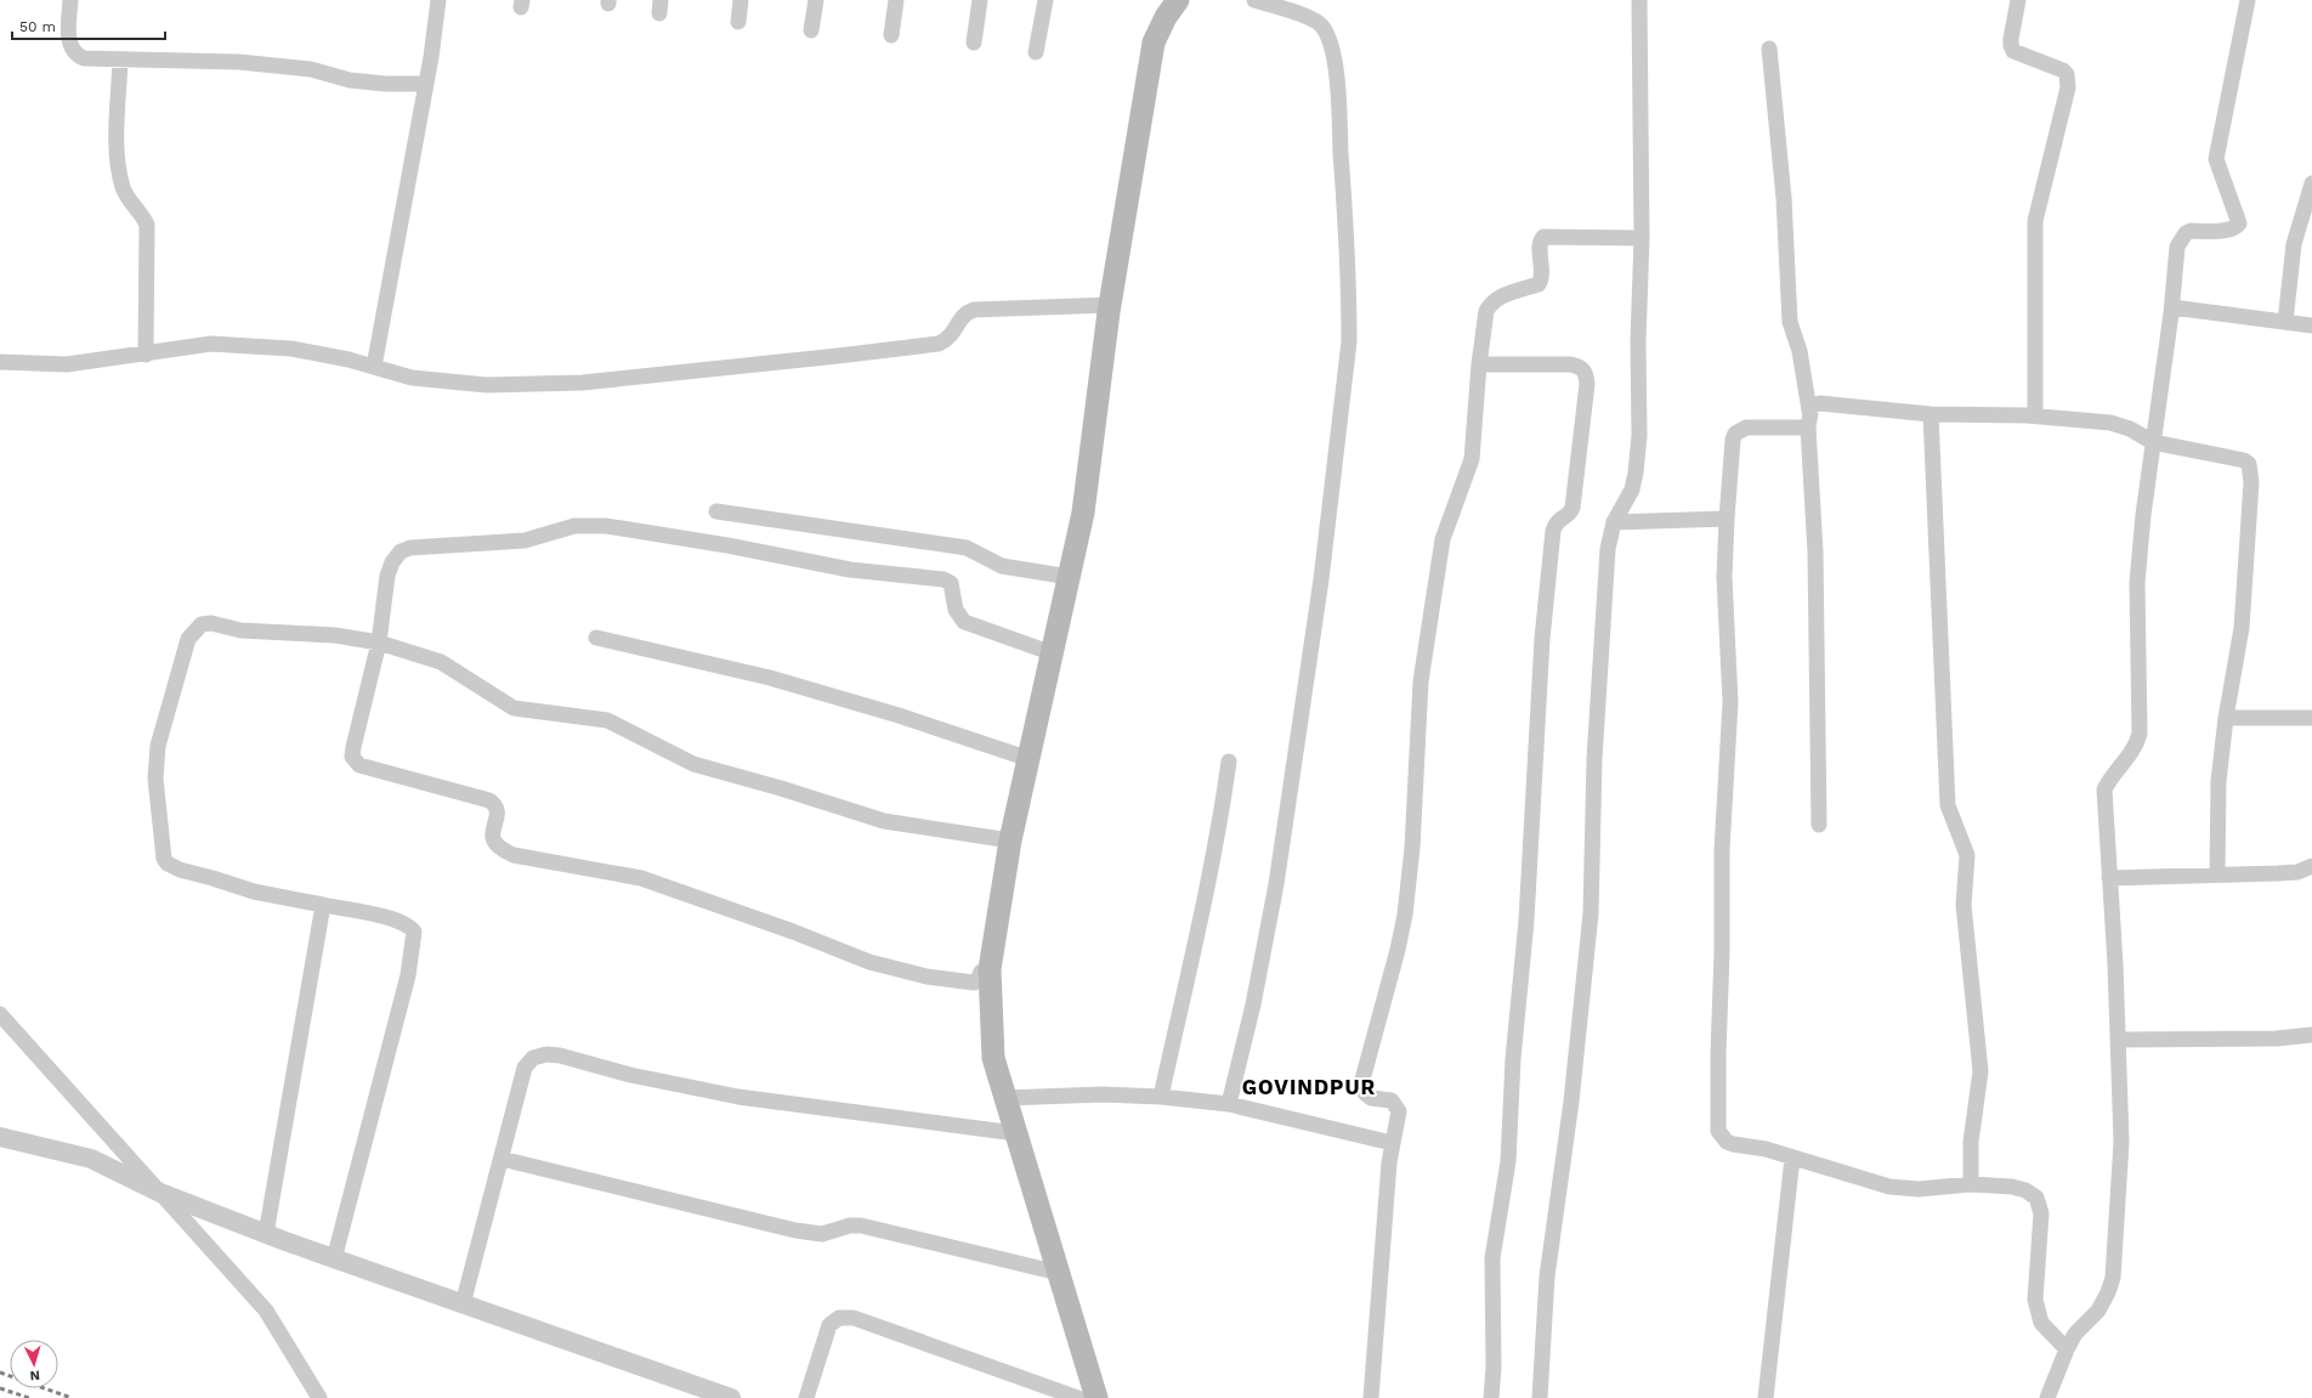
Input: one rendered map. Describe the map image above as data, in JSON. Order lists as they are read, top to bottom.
{
  "districts": ["GOVINDPUR"],
  "scale_bar": "50 m",
  "north": "bottom"
}
